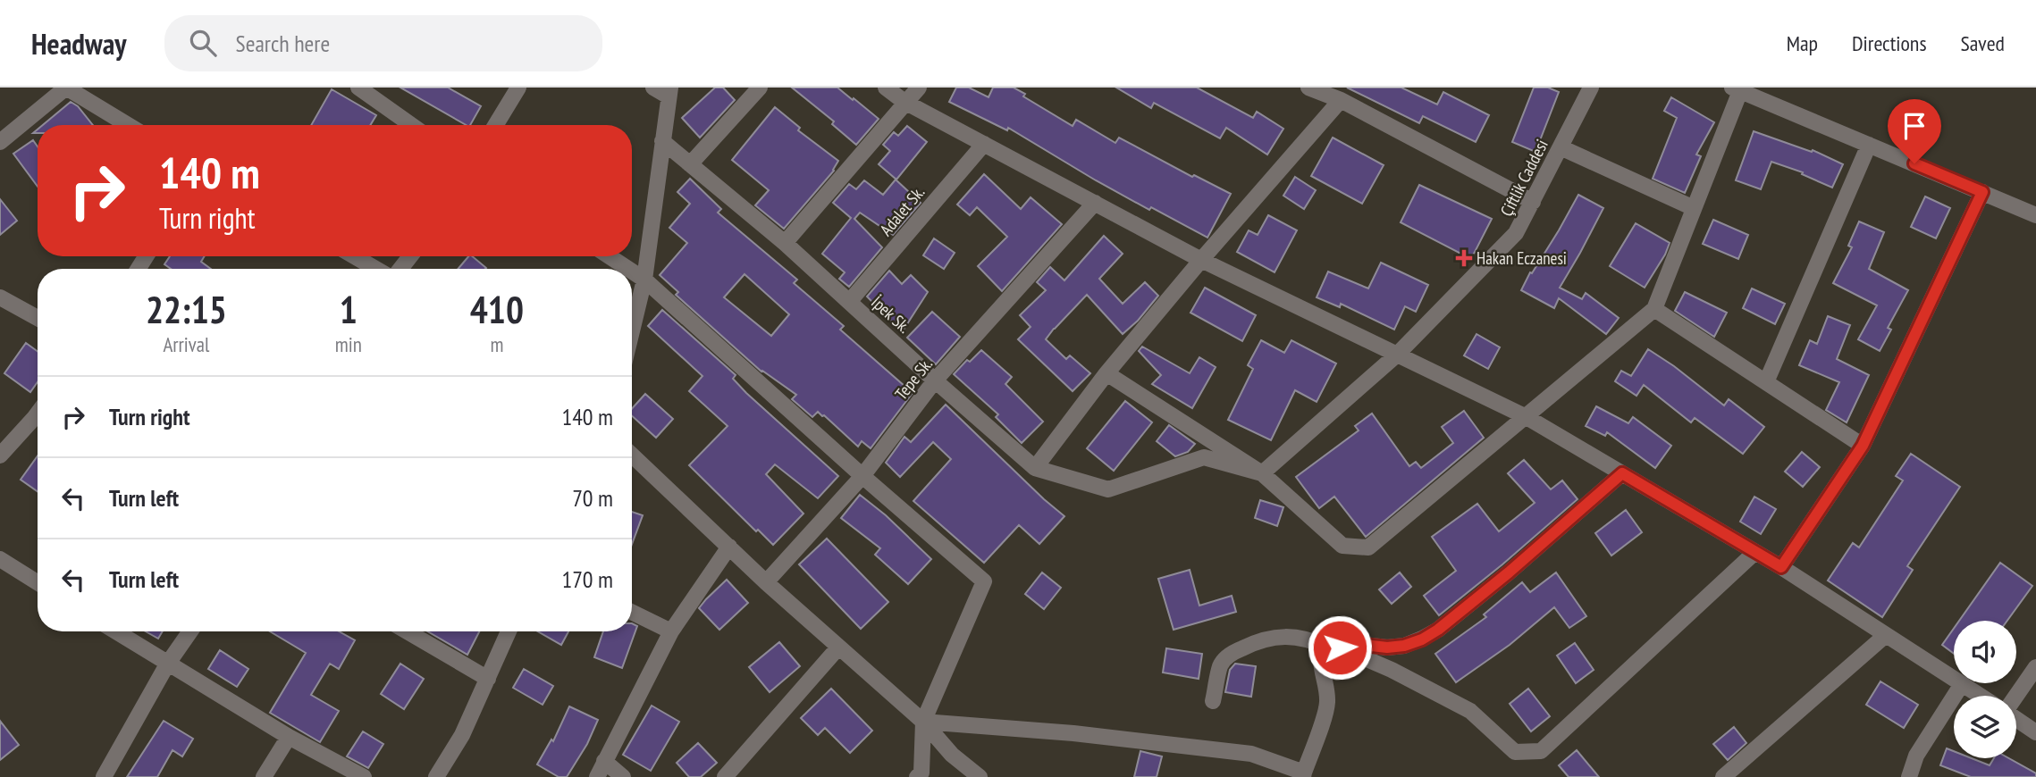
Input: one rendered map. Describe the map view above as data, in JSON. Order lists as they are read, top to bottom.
{
  "streets": {
    "street": [
      "Çiftlik Caddesi",
      "Adalet Sk.",
      "İpek Sk.",
      "Tepe Sk."
    ]
  },
  "crossings": [
    ["Çiftlik Caddesi", "İpek Sk."],
    ["Adalet Sk.", "İpek Sk."],
    ["İpek Sk.", "Tepe Sk."]
  ],
  "places": {
    "health": ["Hakan Eczanesi"]
  },
  "page": {
    "header": "Headway",
    "search": "Search here",
    "nav": ["Map", "Directions", "Saved"],
    "turn": ["140 m", "Turn right"],
    "eta": [
      "22:15",
      "Arrival",
      "1",
      "min",
      "410",
      "m"
    ],
    "list": [
      {
        "name": "Turn right",
        "value": "140 m"
      },
      {
        "name": "Turn left",
        "value": "70 m"
      },
      {
        "name": "Turn left",
        "value": "170 m"
      }
    ]
  }
}
